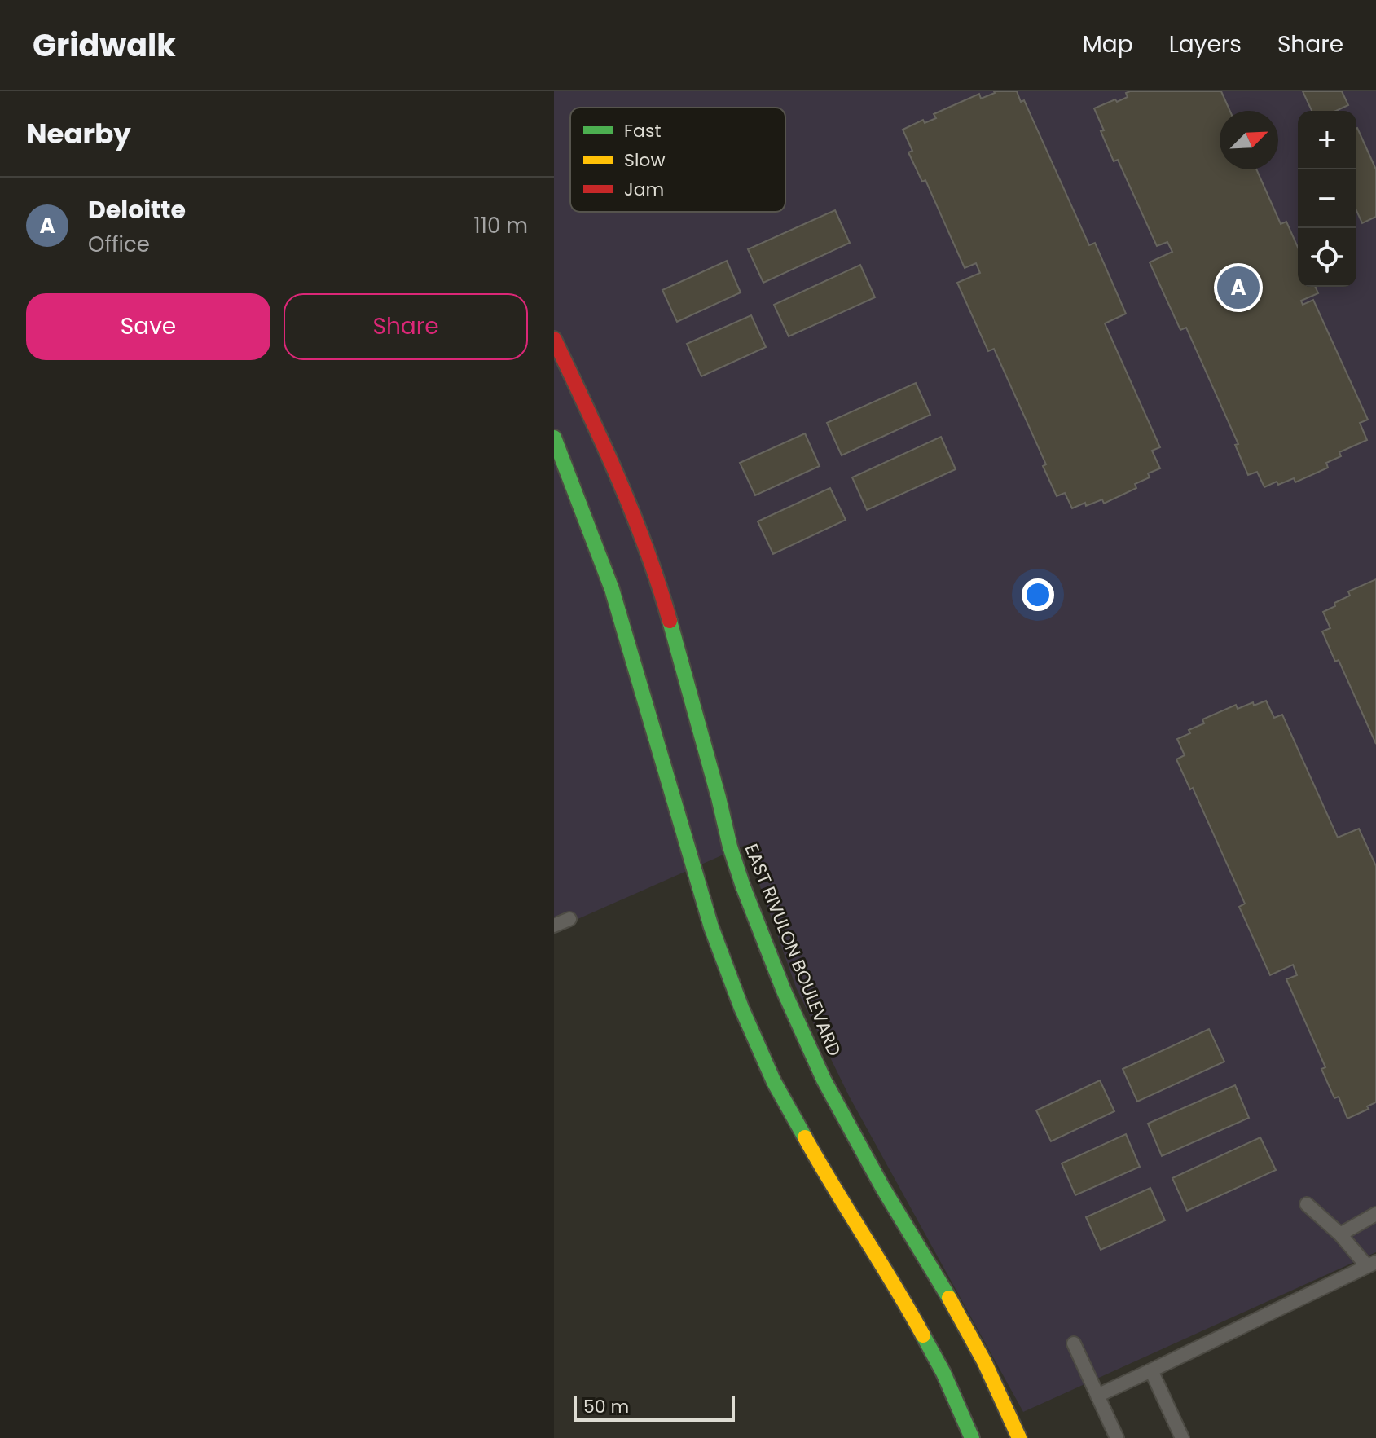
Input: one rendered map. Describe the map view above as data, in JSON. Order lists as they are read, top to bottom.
{
  "streets": {
    "street": ["EAST RIVULON BOULEVARD"]
  },
  "legend": ["Fast", "Slow", "Jam"],
  "scale_bar": "50 m",
  "north": "top right",
  "page": {
    "header": "Gridwalk",
    "nav": ["Map", "Layers", "Share"],
    "heading": "Nearby",
    "map_buttons": ["+", "−"],
    "list": [
      {
        "mark": "A",
        "name": "Deloitte",
        "note": "Office",
        "value": "110 m"
      }
    ],
    "pins": "A",
    "buttons": ["Save", "Share"],
    "scale": "50 m"
  }
}
